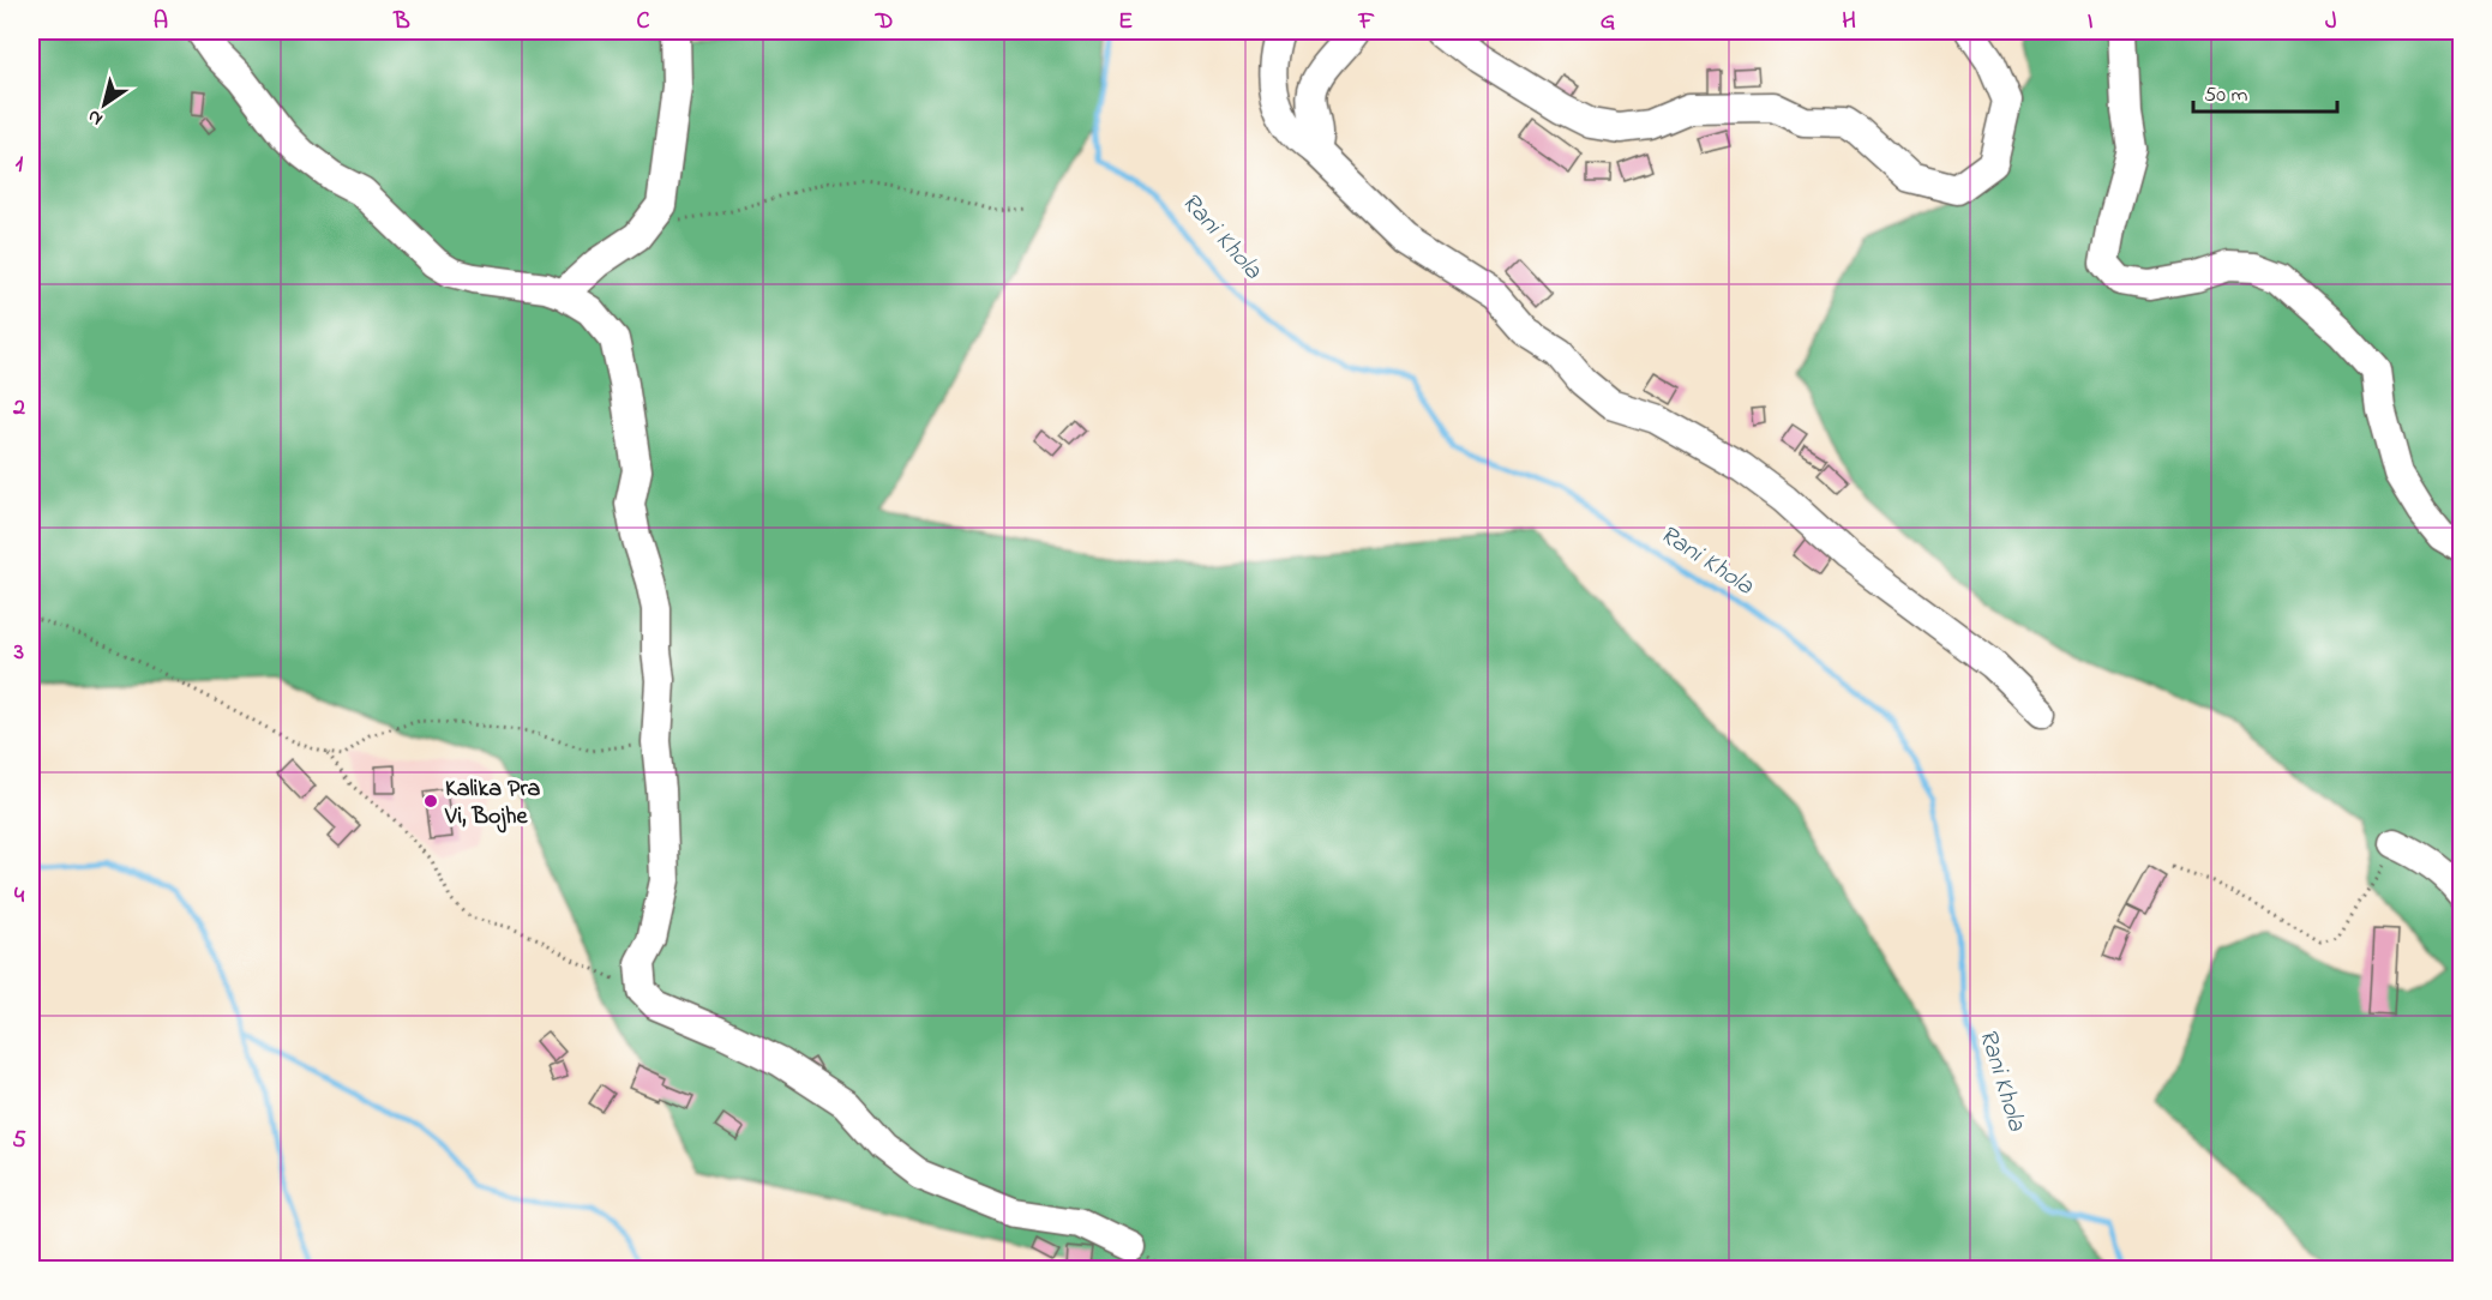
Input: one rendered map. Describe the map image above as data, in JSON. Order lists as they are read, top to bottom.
{
  "water": ["Rani Khola"],
  "places": ["Kalika Pra Vi, Bojhe"],
  "scale_bar": "50 m",
  "north": "bottom left",
  "grid": {
    "columns": [
      "A",
      "B",
      "C",
      "D",
      "E",
      "F",
      "G",
      "H",
      "I",
      "J"
    ],
    "rows": [
      "1",
      "2",
      "3",
      "4",
      "5"
    ]
  }
}
